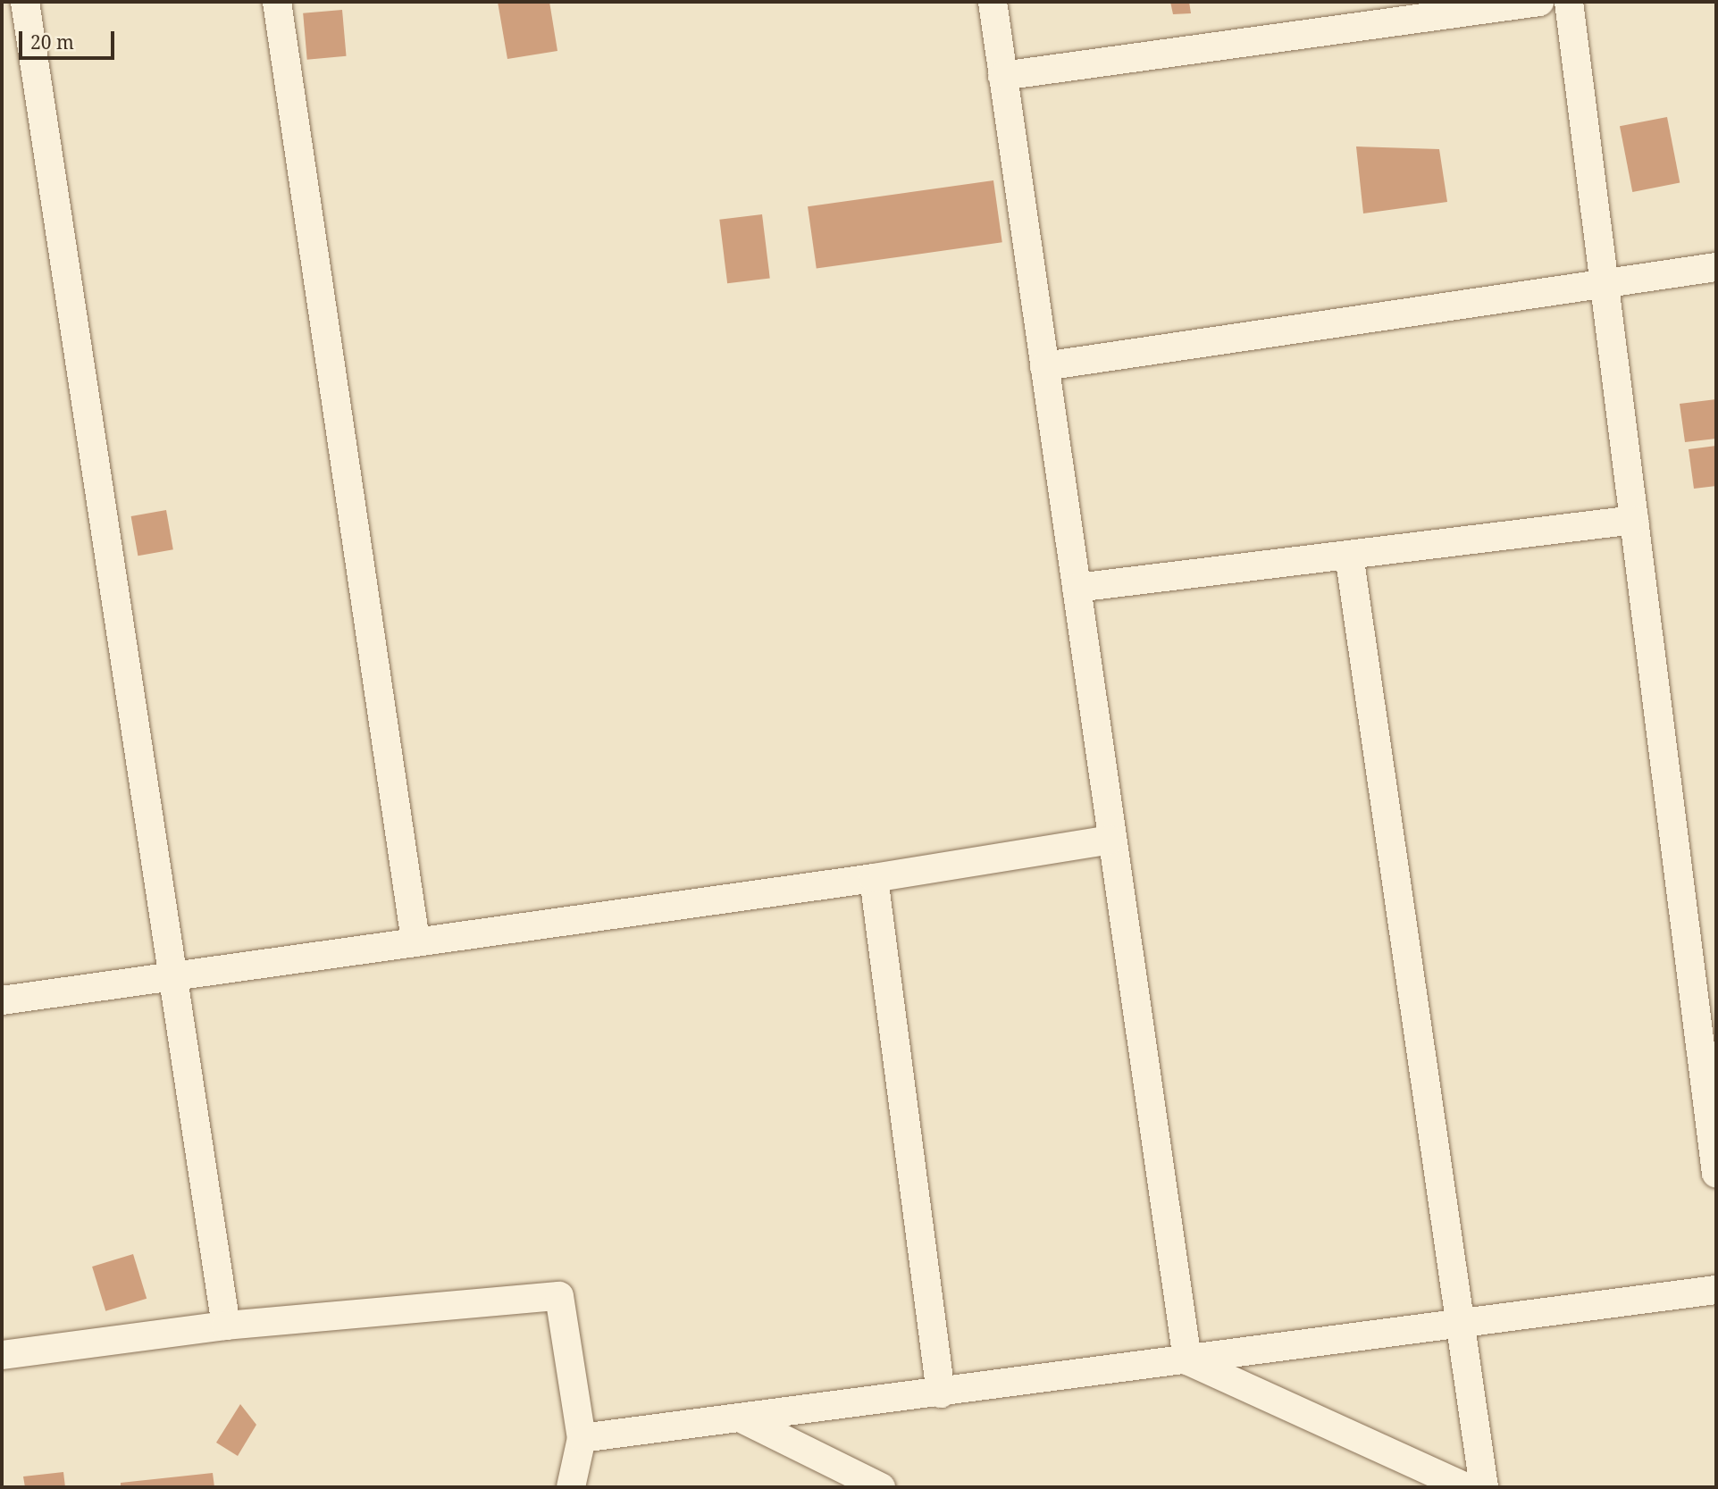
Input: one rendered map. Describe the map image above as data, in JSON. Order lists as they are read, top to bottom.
{
  "scale_bar": "20 m"
}
